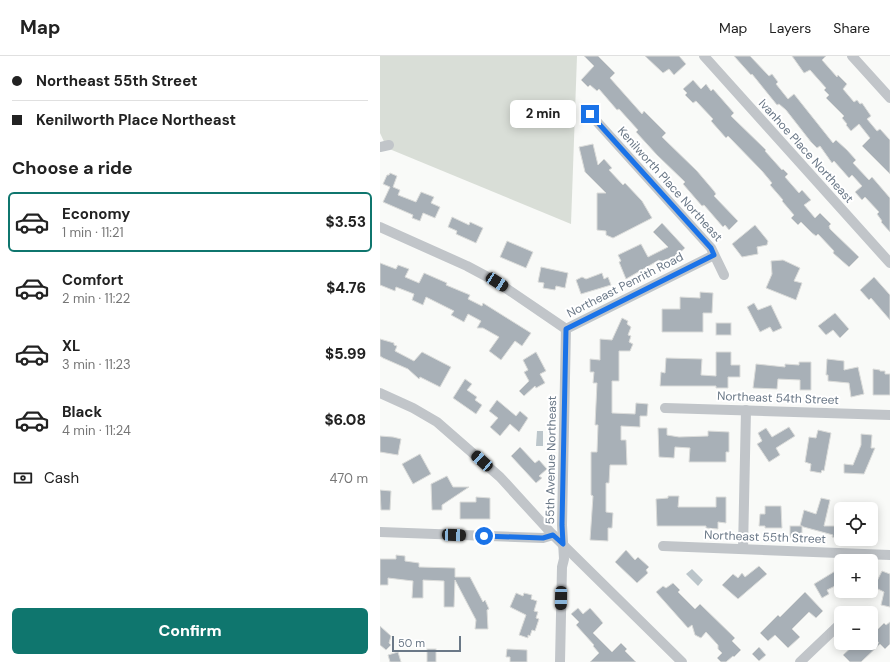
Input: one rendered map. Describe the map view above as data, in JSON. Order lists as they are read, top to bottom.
{
  "streets": {
    "street": [
      "Ivanhoe Place Northeast",
      "Kenilworth Place Northeast",
      "Northeast Penrith Road",
      "Northeast 54th Street",
      "55th Avenue Northeast",
      "Northeast 55th Street"
    ]
  },
  "crossings": [
    ["Kenilworth Place Northeast", "Northeast Penrith Road"],
    ["Northeast Penrith Road", "55th Avenue Northeast"]
  ],
  "scale_bar": "50 m",
  "page": {
    "header": "Map",
    "nav": ["Map", "Layers", "Share"],
    "banner": ["Northeast 55th Street", "Kenilworth Place Northeast"],
    "bubble": "2 min",
    "heading": "Choose a ride",
    "list": [
      {
        "name": "Economy",
        "note": "1 min · 11:21",
        "value": "$3.53"
      },
      {
        "name": "Comfort",
        "note": "2 min · 11:22",
        "value": "$4.76"
      },
      {
        "name": "XL",
        "note": "3 min · 11:23",
        "value": "$5.99"
      },
      {
        "name": "Black",
        "note": "4 min · 11:24",
        "value": "$6.08"
      }
    ],
    "pay": ["Cash", "470 m"],
    "map_buttons": ["+", "−"],
    "buttons": "Confirm",
    "scale": "50 m"
  }
}
